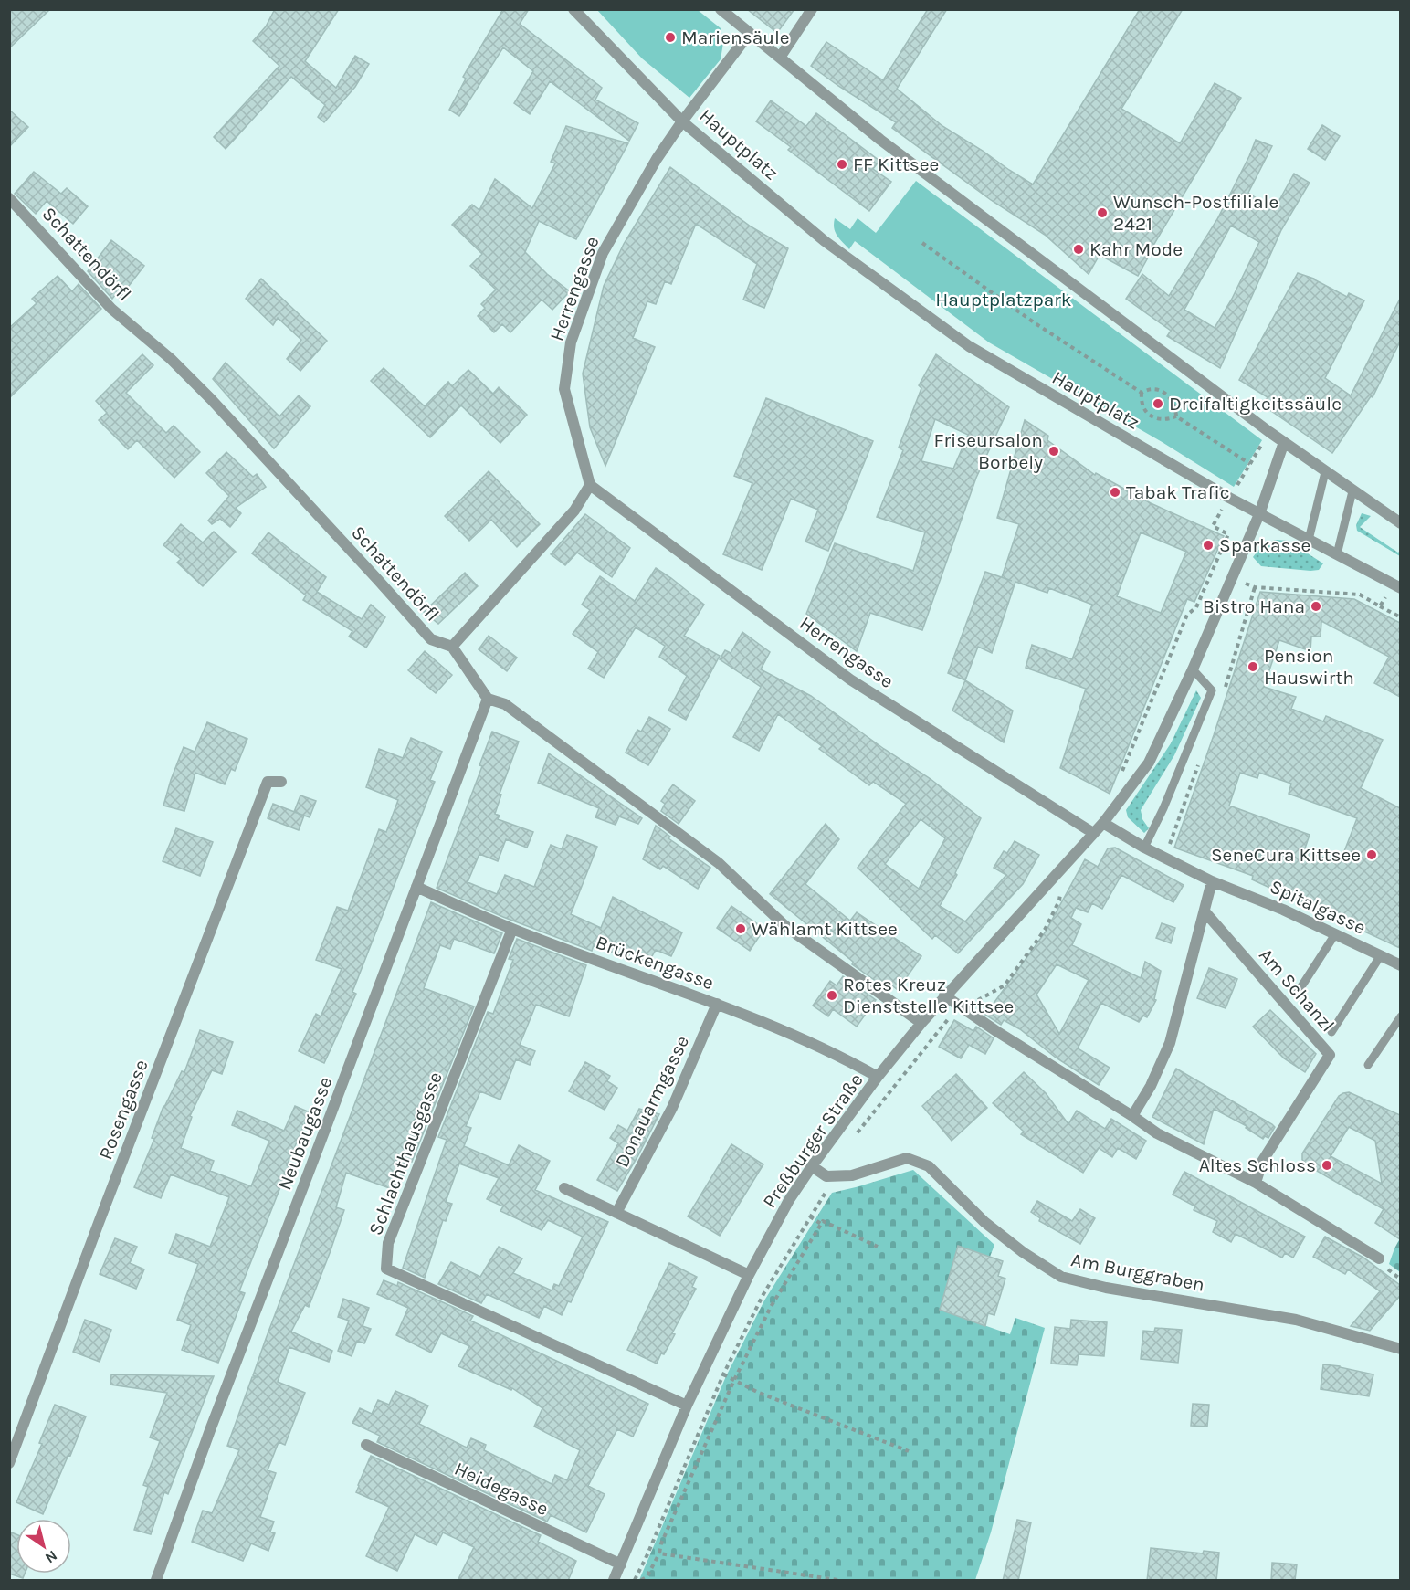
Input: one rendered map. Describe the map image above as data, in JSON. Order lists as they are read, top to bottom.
{
  "streets": {
    "street": [
      "Hauptplatz",
      "Schattendörfl",
      "Herrengasse",
      "Spitalgasse",
      "Brückengasse",
      "Am Schanzl",
      "Donauarmgasse",
      "Rosengasse",
      "Neubaugasse",
      "Preßburger Straße",
      "Schlachthausgasse",
      "Am Burggraben",
      "Heidegasse"
    ]
  },
  "crossings": [
    ["Hauptplatz", "Herrengasse"],
    ["Hauptplatz", "Preßburger Straße"],
    ["Herrengasse", "Preßburger Straße"],
    ["Spitalgasse", "Preßburger Straße"],
    ["Brückengasse", "Donauarmgasse"],
    ["Brückengasse", "Neubaugasse"],
    ["Brückengasse", "Preßburger Straße"],
    ["Brückengasse", "Schlachthausgasse"],
    ["Preßburger Straße", "Schlachthausgasse"],
    ["Preßburger Straße", "Heidegasse"]
  ],
  "parks": ["Hauptplatzpark"],
  "places": [
    "Mariensäule",
    "FF Kittsee",
    "Wunsch-Postfiliale 2421",
    "Kahr Mode",
    "Dreifaltigkeitssäule",
    "Friseursalon Borbely",
    "Tabak Trafic",
    "Sparkasse",
    "Bistro Hana",
    "Pension Hauswirth",
    "SeneCura Kittsee",
    "Wählamt Kittsee",
    "Rotes Kreuz Dienststelle Kittsee",
    "Altes Schloss"
  ],
  "north": "bottom right"
}
